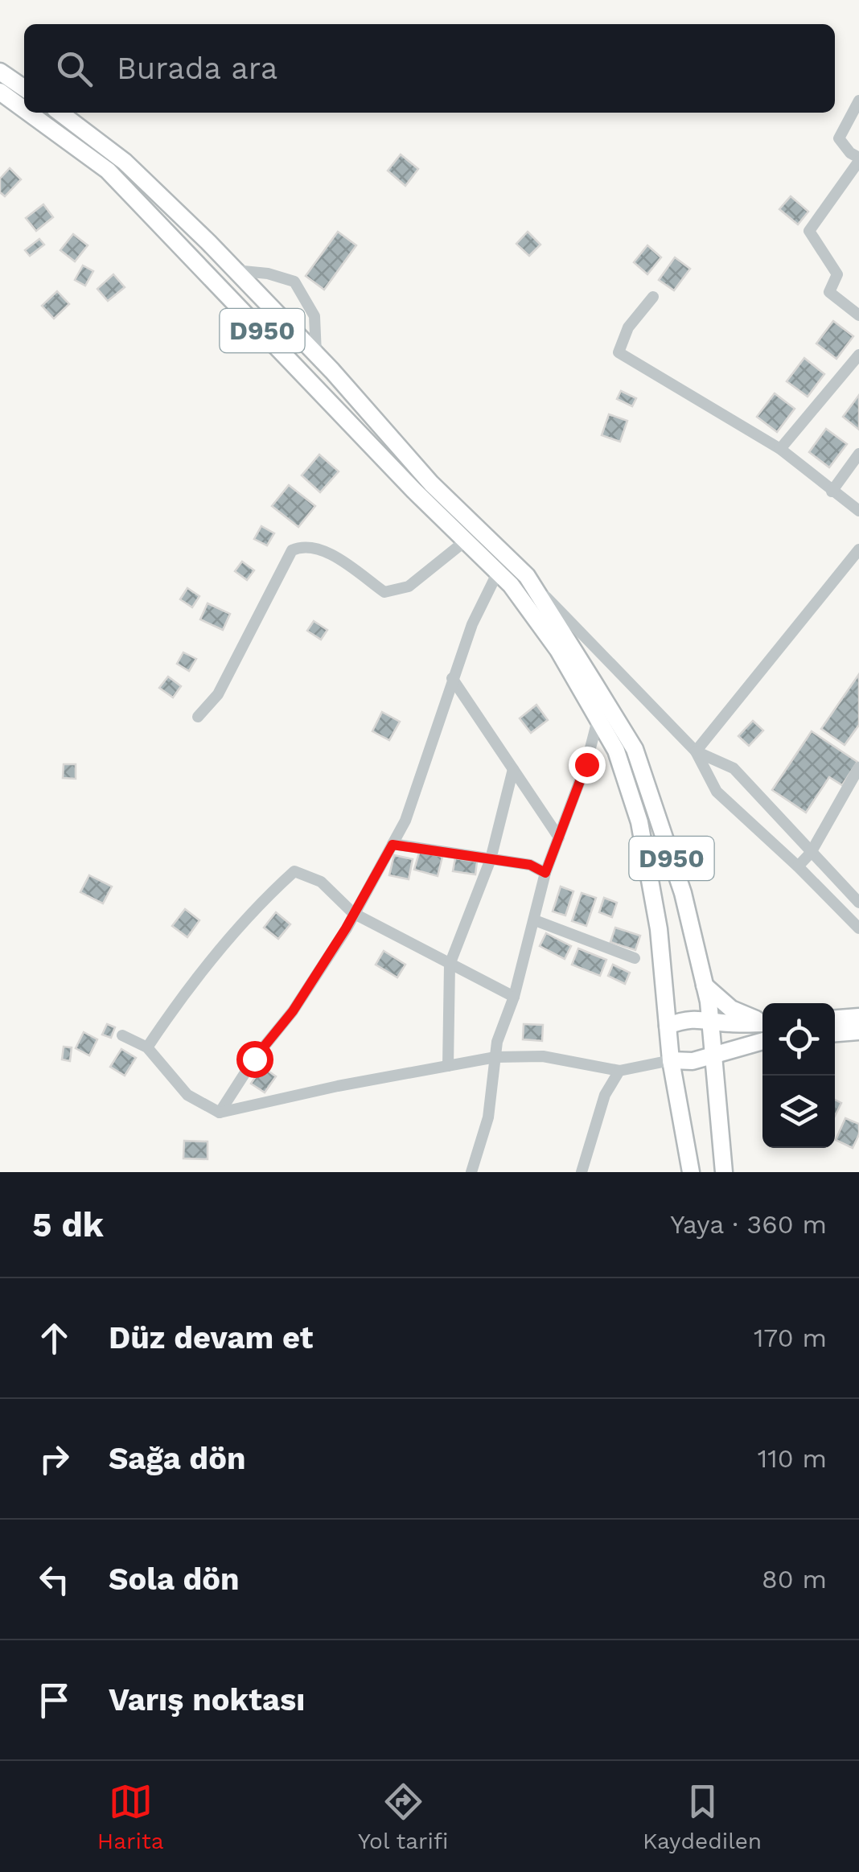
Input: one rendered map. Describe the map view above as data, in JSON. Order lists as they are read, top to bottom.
{
  "streets": {
    "highway": ["D950"]
  },
  "page": {
    "search": "Burada ara",
    "heading": ["5 dk", "Yaya · 360 m"],
    "list": [
      ["Düz devam et", "170 m"],
      ["Sağa dön", "110 m"],
      ["Sola dön", "80 m"],
      "Varış noktası"
    ],
    "nav": ["Harita", "Yol tarifi", "Kaydedilen"]
  }
}
